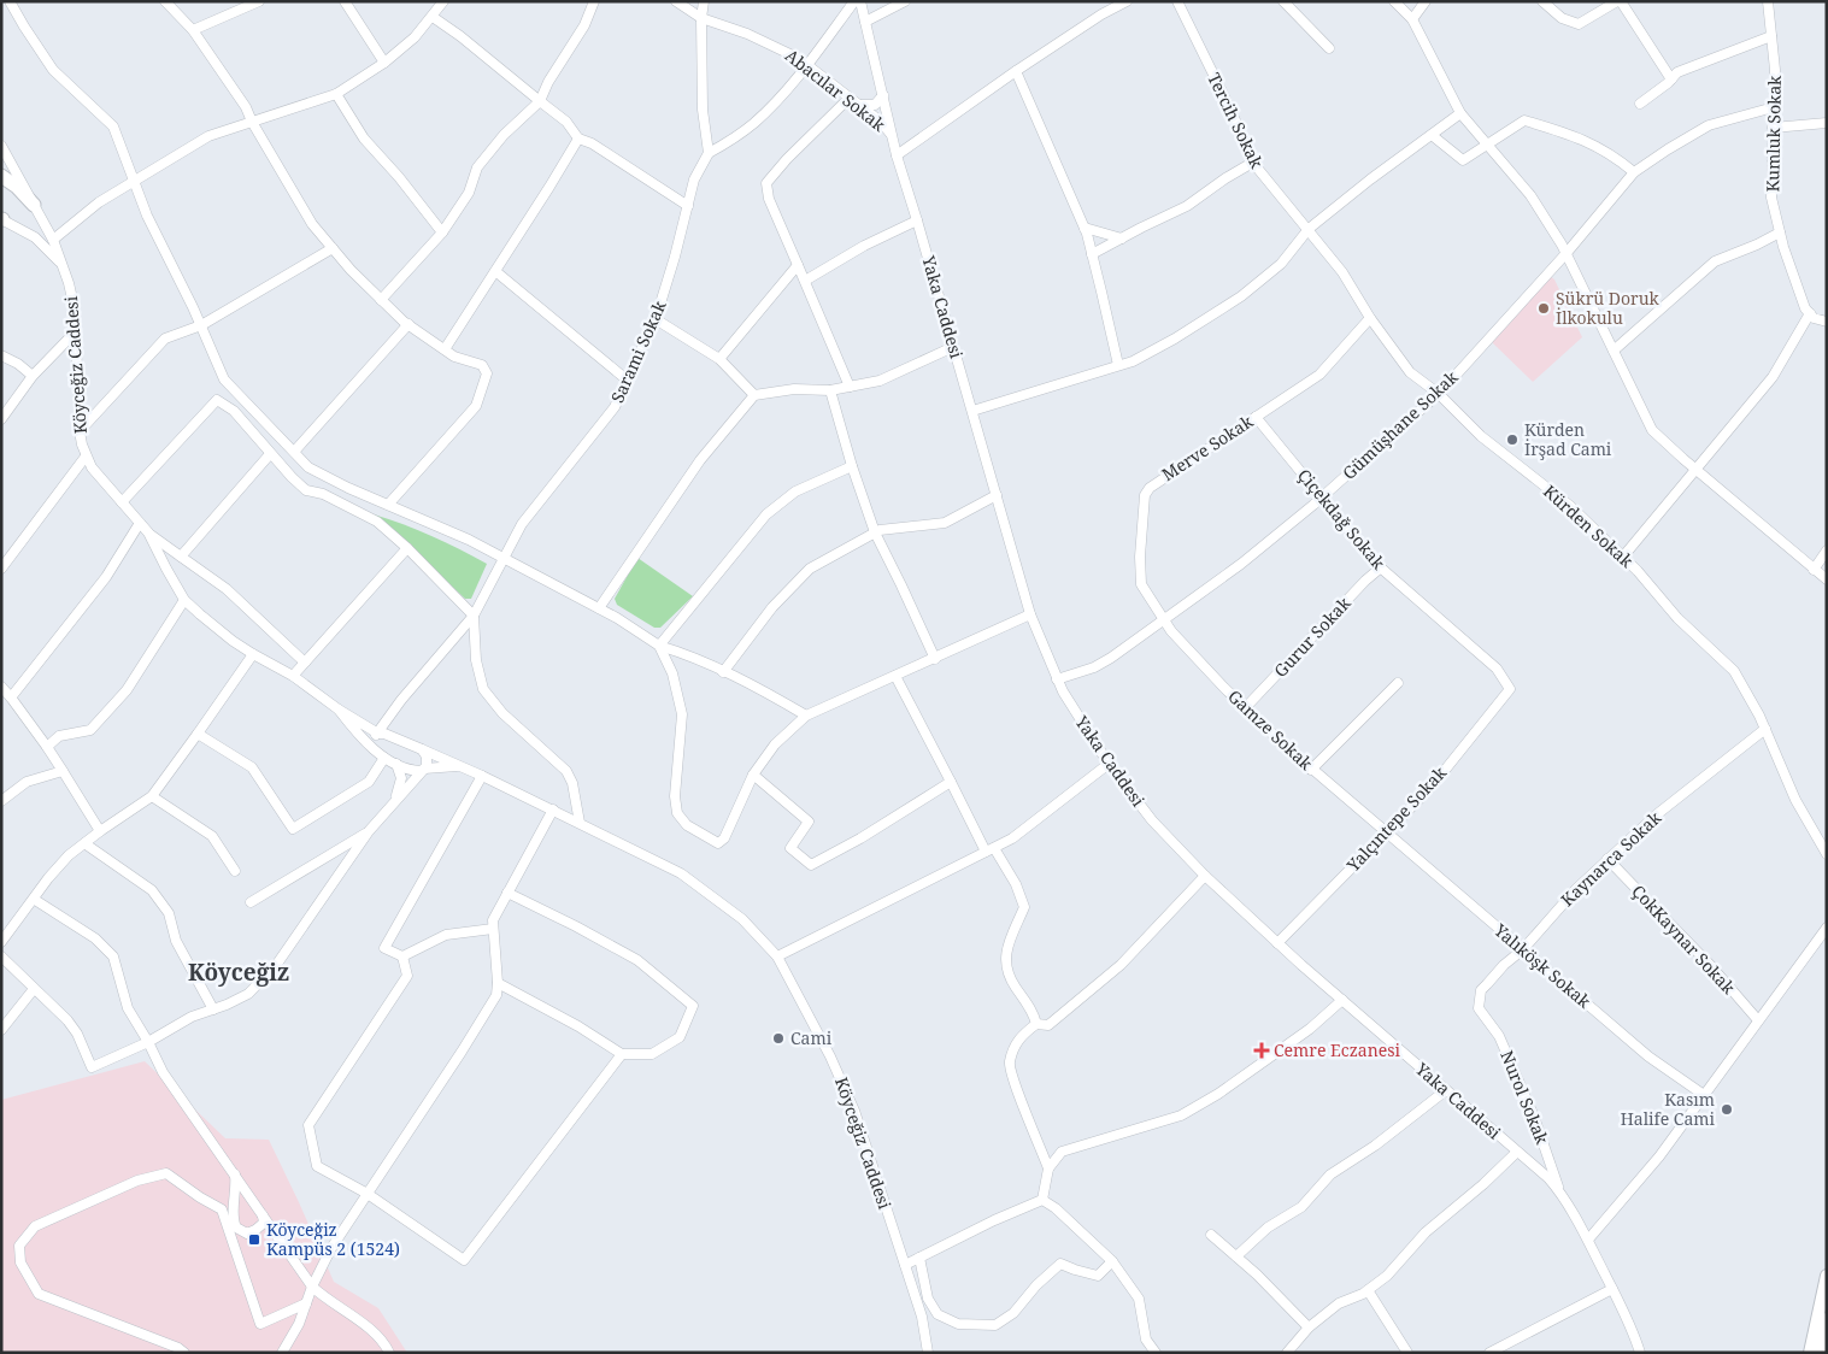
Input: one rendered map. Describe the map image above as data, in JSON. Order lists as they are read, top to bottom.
{
  "streets": {
    "street": [
      "Abacılar Sokak",
      "Tercih Sokak",
      "Kumluk Sokak",
      "Yaka Caddesi",
      "Sarami Sokak",
      "Köyceğiz Caddesi",
      "Gümüşhane Sokak",
      "Merve Sokak",
      "Çiçekdağ Sokak",
      "Kürden Sokak",
      "Gurur Sokak",
      "Gamze Sokak",
      "Yalçıntepe Sokak",
      "Kaynarca Sokak",
      "ÇokKaynar Sokak",
      "Yalıköşk Sokak",
      "Nurol Sokak"
    ]
  },
  "crossings": [
    ["Abacılar Sokak", "Yaka Caddesi"],
    ["Tercih Sokak", "Kürden Sokak"],
    ["Kumluk Sokak", "Gümüşhane Sokak"],
    ["Yaka Caddesi", "Gümüşhane Sokak"],
    ["Yaka Caddesi", "Yalçıntepe Sokak"],
    ["Yaka Caddesi", "Nurol Sokak"],
    ["Sarami Sokak", "Köyceğiz Caddesi"],
    ["Gümüşhane Sokak", "Merve Sokak"],
    ["Gümüşhane Sokak", "Çiçekdağ Sokak"],
    ["Gümüşhane Sokak", "Kürden Sokak"],
    ["Gümüşhane Sokak", "Gamze Sokak"],
    ["Merve Sokak", "Çiçekdağ Sokak"],
    ["Merve Sokak", "Kürden Sokak"],
    ["Merve Sokak", "Gamze Sokak"],
    ["Çiçekdağ Sokak", "Gurur Sokak"],
    ["Çiçekdağ Sokak", "Yalçıntepe Sokak"],
    ["Kürden Sokak", "Kaynarca Sokak"],
    ["Gurur Sokak", "Gamze Sokak"],
    ["Gamze Sokak", "Yalçıntepe Sokak"],
    ["Gamze Sokak", "Yalıköşk Sokak"],
    ["Yalçıntepe Sokak", "Yalıköşk Sokak"],
    ["Kaynarca Sokak", "ÇokKaynar Sokak"],
    ["Kaynarca Sokak", "Yalıköşk Sokak"],
    ["Kaynarca Sokak", "Nurol Sokak"]
  ],
  "districts": ["Köyceğiz"],
  "places": {
    "other": [
      "Şükrü Doruk İlkokulu",
      "Kürden İrşad Cami",
      "Cami",
      "Kasım Halife Cami"
    ],
    "health": ["Cemre Eczanesi"],
    "transit": ["Köyceğiz Kampüs 2 (1524)"]
  }
}
